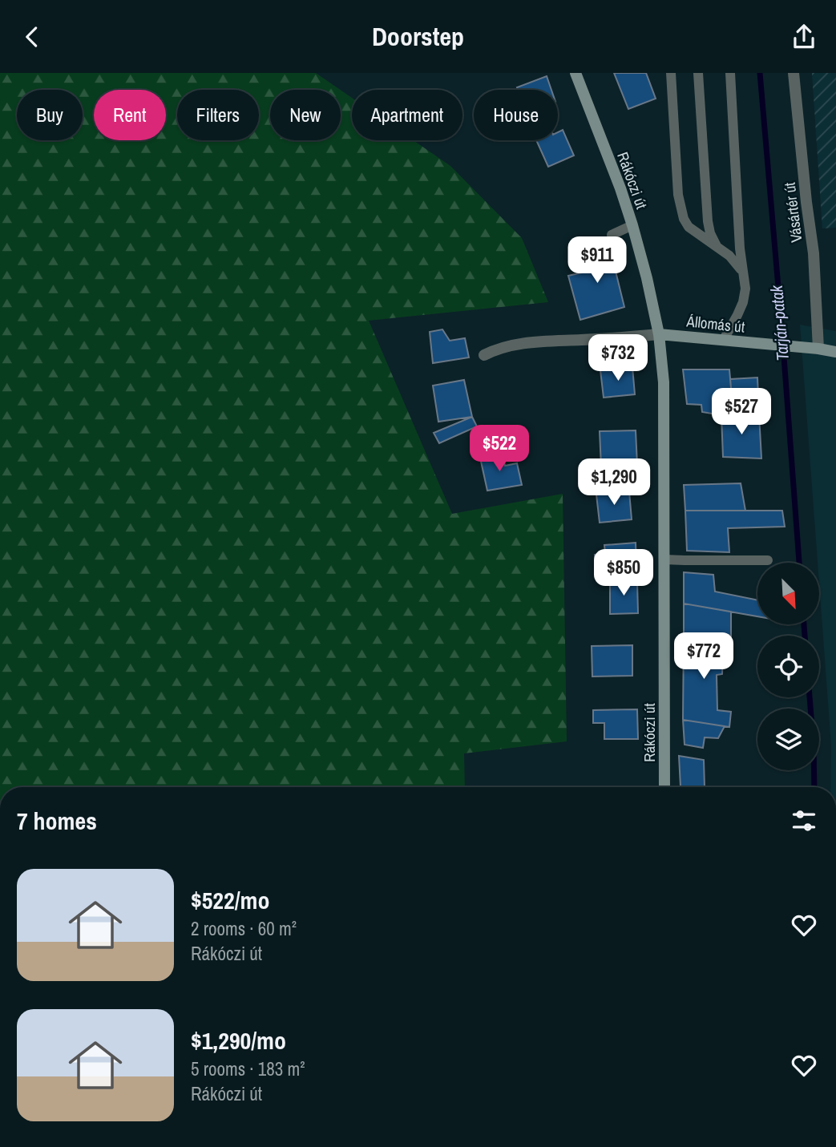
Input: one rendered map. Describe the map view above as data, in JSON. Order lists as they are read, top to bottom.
{
  "streets": {
    "main road": ["Rákóczi út", "Állomás út"],
    "street": ["Vásártér út"]
  },
  "crossings": [
    ["Rákóczi út", "Állomás út"],
    ["Vásártér út", "Állomás út"]
  ],
  "water": ["Tarján-patak"],
  "north": "bottom right",
  "page": {
    "header": "Doorstep",
    "chip": [
      "Buy",
      "Rent",
      "Filters",
      "New",
      "Apartment",
      "House"
    ],
    "price": [
      "$911",
      "$732",
      "$527",
      "$522",
      "$1,290",
      "$850",
      "$772"
    ],
    "heading": "7 homes",
    "list": [
      {
        "name": "$522/mo",
        "note": "2 rooms · 60 m² · Rákóczi út"
      },
      {
        "name": "$1,290/mo",
        "note": "5 rooms · 183 m² · Rákóczi út"
      }
    ]
  }
}
